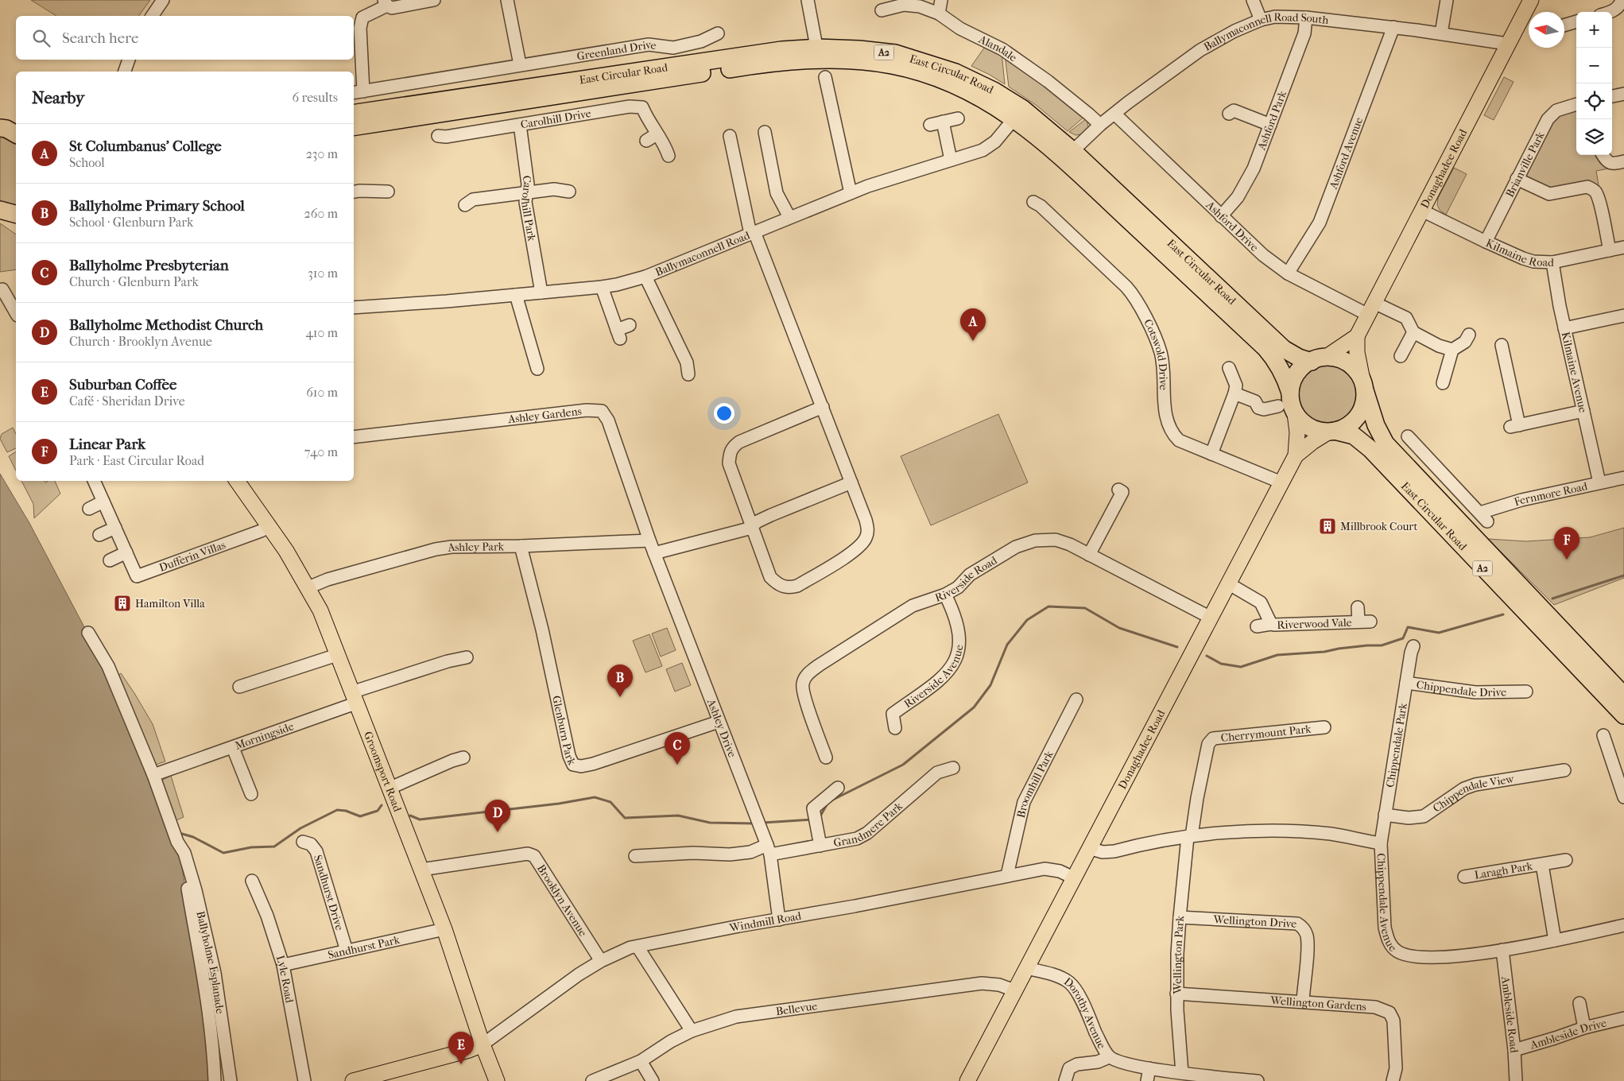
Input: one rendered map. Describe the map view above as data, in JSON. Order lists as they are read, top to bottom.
{
  "streets": {
    "highway": ["A2", "East Circular Road"],
    "main road": ["Donaghadee Road", "Groomsport Road"],
    "street": [
      "Ballymaconnell Road South",
      "Alandale",
      "Greenland Drive",
      "Carolhill Drive",
      "Ashford Park",
      "Ashford Avenue",
      "Brianville Park",
      "Carolhill Park",
      "Ashford Drive",
      "Kilmaine Road",
      "Ballymaconnell Road",
      "Cotswold Drive",
      "Kilmaine Avenue",
      "Ashley Gardens",
      "Fernmore Road",
      "Ashley Park",
      "Dufferin Villas",
      "Riverside Road",
      "Riverwood Vale",
      "Riverside Avenue",
      "Chippendale Drive",
      "Glenburn Park",
      "Ashley Drive",
      "Cherrymount Park",
      "Morningside",
      "Chippendale Park",
      "Broomhill Park",
      "Chippendale View",
      "Grandmere Park",
      "Laragh Park",
      "Sandhurst Drive",
      "Chippendale Avenue",
      "Brooklyn Avenue",
      "Windmill Road",
      "Wellington Drive",
      "Sandhurst Park",
      "Wellington Park",
      "Ballyholme Esplanade",
      "Lyle Road",
      "Wellington Gardens",
      "Bellevue",
      "Dorothy Avenue",
      "Ambleside Road",
      "Ambleside Drive"
    ]
  },
  "crossings": [
    ["Ballymaconnell Road South", "Alandale"],
    ["Ballymaconnell Road South", "East Circular Road"],
    ["Ballymaconnell Road South", "Ashford Park"],
    ["Ballymaconnell Road South", "Ashford Avenue"],
    ["Ballymaconnell Road South", "Donaghadee Road"],
    ["Ballymaconnell Road South", "Ashford Drive"],
    ["A2", "East Circular Road"],
    ["A2", "Donaghadee Road"],
    ["East Circular Road", "Donaghadee Road"],
    ["East Circular Road", "Ballymaconnell Road"],
    ["Carolhill Drive", "Carolhill Park"],
    ["Ashford Park", "Ashford Drive"],
    ["Ashford Avenue", "Ashford Drive"],
    ["Brianville Park", "Kilmaine Road"],
    ["Donaghadee Road", "Ashford Drive"],
    ["Donaghadee Road", "Kilmaine Road"],
    ["Donaghadee Road", "Cotswold Drive"],
    ["Donaghadee Road", "Riverside Road"],
    ["Donaghadee Road", "Riverwood Vale"],
    ["Donaghadee Road", "Chippendale Avenue"],
    ["Donaghadee Road", "Windmill Road"],
    ["Donaghadee Road", "Bellevue"],
    ["Donaghadee Road", "Dorothy Avenue"],
    ["Carolhill Park", "Ballymaconnell Road"],
    ["Kilmaine Road", "Kilmaine Avenue"],
    ["Kilmaine Avenue", "Fernmore Road"],
    ["Ashley Gardens", "Ashley Park"],
    ["Ashley Gardens", "Ashley Drive"],
    ["Ashley Park", "Glenburn Park"],
    ["Ashley Park", "Ashley Drive"],
    ["Ashley Park", "Groomsport Road"],
    ["Dufferin Villas", "Groomsport Road"],
    ["Riverside Road", "Riverside Avenue"],
    ["Chippendale Drive", "Chippendale Park"],
    ["Glenburn Park", "Ashley Drive"],
    ["Ashley Drive", "Grandmere Park"],
    ["Ashley Drive", "Windmill Road"],
    ["Cherrymount Park", "Chippendale Avenue"],
    ["Cherrymount Park", "Wellington Park"],
    ["Morningside", "Groomsport Road"],
    ["Morningside", "Ballyholme Esplanade"],
    ["Chippendale Park", "Chippendale View"],
    ["Chippendale Park", "Chippendale Avenue"],
    ["Groomsport Road", "Brooklyn Avenue"],
    ["Groomsport Road", "Windmill Road"],
    ["Groomsport Road", "Sandhurst Park"],
    ["Broomhill Park", "Windmill Road"],
    ["Laragh Park", "Chippendale Avenue"],
    ["Sandhurst Drive", "Sandhurst Park"],
    ["Chippendale Avenue", "Wellington Park"],
    ["Chippendale Avenue", "Ambleside Road"],
    ["Brooklyn Avenue", "Windmill Road"],
    ["Wellington Drive", "Wellington Park"],
    ["Wellington Drive", "Wellington Gardens"],
    ["Sandhurst Park", "Lyle Road"],
    ["Wellington Park", "Wellington Gardens"],
    ["Wellington Park", "Dorothy Avenue"],
    ["Ambleside Road", "Ambleside Drive"]
  ],
  "places": {
    "building": ["Millbrook Court", "Hamilton Villa"]
  },
  "north": "left",
  "page": {
    "map_buttons": ["+", "−"],
    "search": "Search here",
    "heading": ["Nearby", "6 results"],
    "list": [
      {
        "mark": "A",
        "name": "St Columbanus' College",
        "note": "School",
        "value": "230 m"
      },
      {
        "mark": "B",
        "name": "Ballyholme Primary School",
        "note": "School · Glenburn Park",
        "value": "260 m"
      },
      {
        "mark": "C",
        "name": "Ballyholme Presbyterian",
        "note": "Church · Glenburn Park",
        "value": "310 m"
      },
      {
        "mark": "D",
        "name": "Ballyholme Methodist Church",
        "note": "Church · Brooklyn Avenue",
        "value": "410 m"
      },
      {
        "mark": "E",
        "name": "Suburban Coffee",
        "note": "Café · Sheridan Drive",
        "value": "610 m"
      },
      {
        "mark": "F",
        "name": "Linear Park",
        "note": "Park · East Circular Road",
        "value": "740 m"
      }
    ],
    "pins": [
      "A",
      "F",
      "B",
      "C",
      "D",
      "E"
    ]
  }
}
